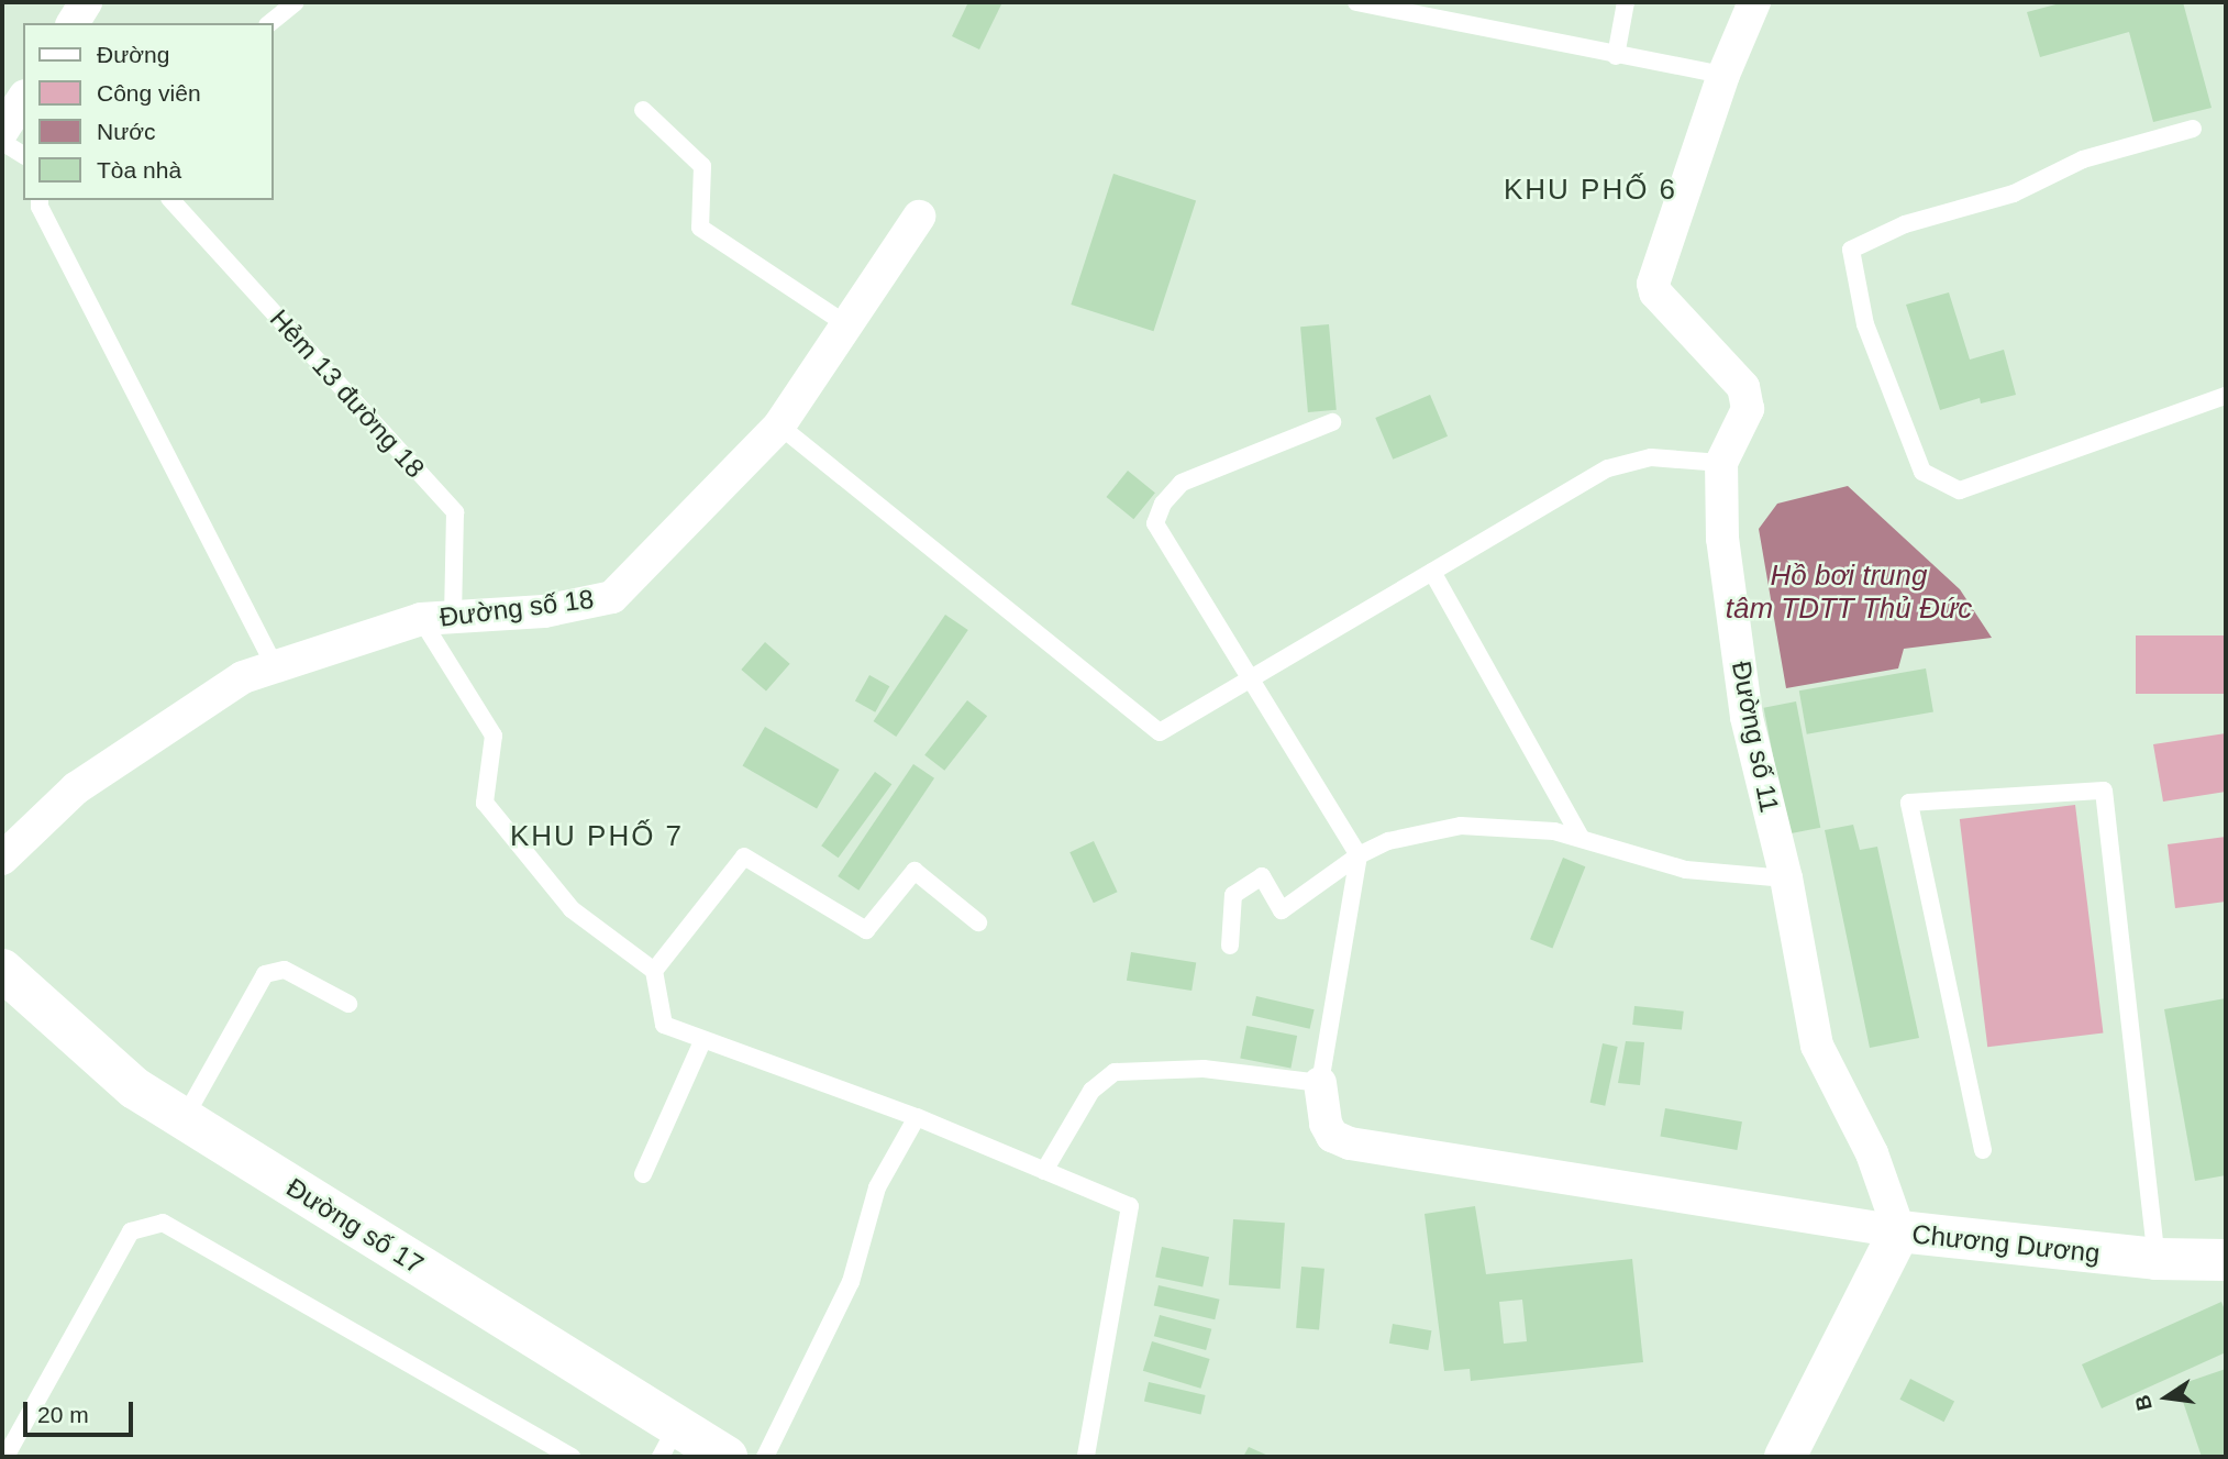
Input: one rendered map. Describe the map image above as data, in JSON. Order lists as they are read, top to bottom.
{
  "streets": {
    "street": [
      "Đường số 18",
      "Đường số 11",
      "Đường số 17",
      "Chương Dương"
    ],
    "lane": ["Hẻm 13 đường 18"]
  },
  "crossings": [
    ["Hẻm 13 đường 18", "Đường số 18"],
    ["Đường số 11", "Chương Dương"]
  ],
  "districts": ["KHU PHỐ 6", "KHU PHỐ 7"],
  "water": ["Hồ bơi trung tâm TDTT Thủ Đức"],
  "legend": [
    "Đường",
    "Công viên",
    "Nước",
    "Tòa nhà"
  ],
  "scale_bar": "20 m",
  "north": "left"
}
